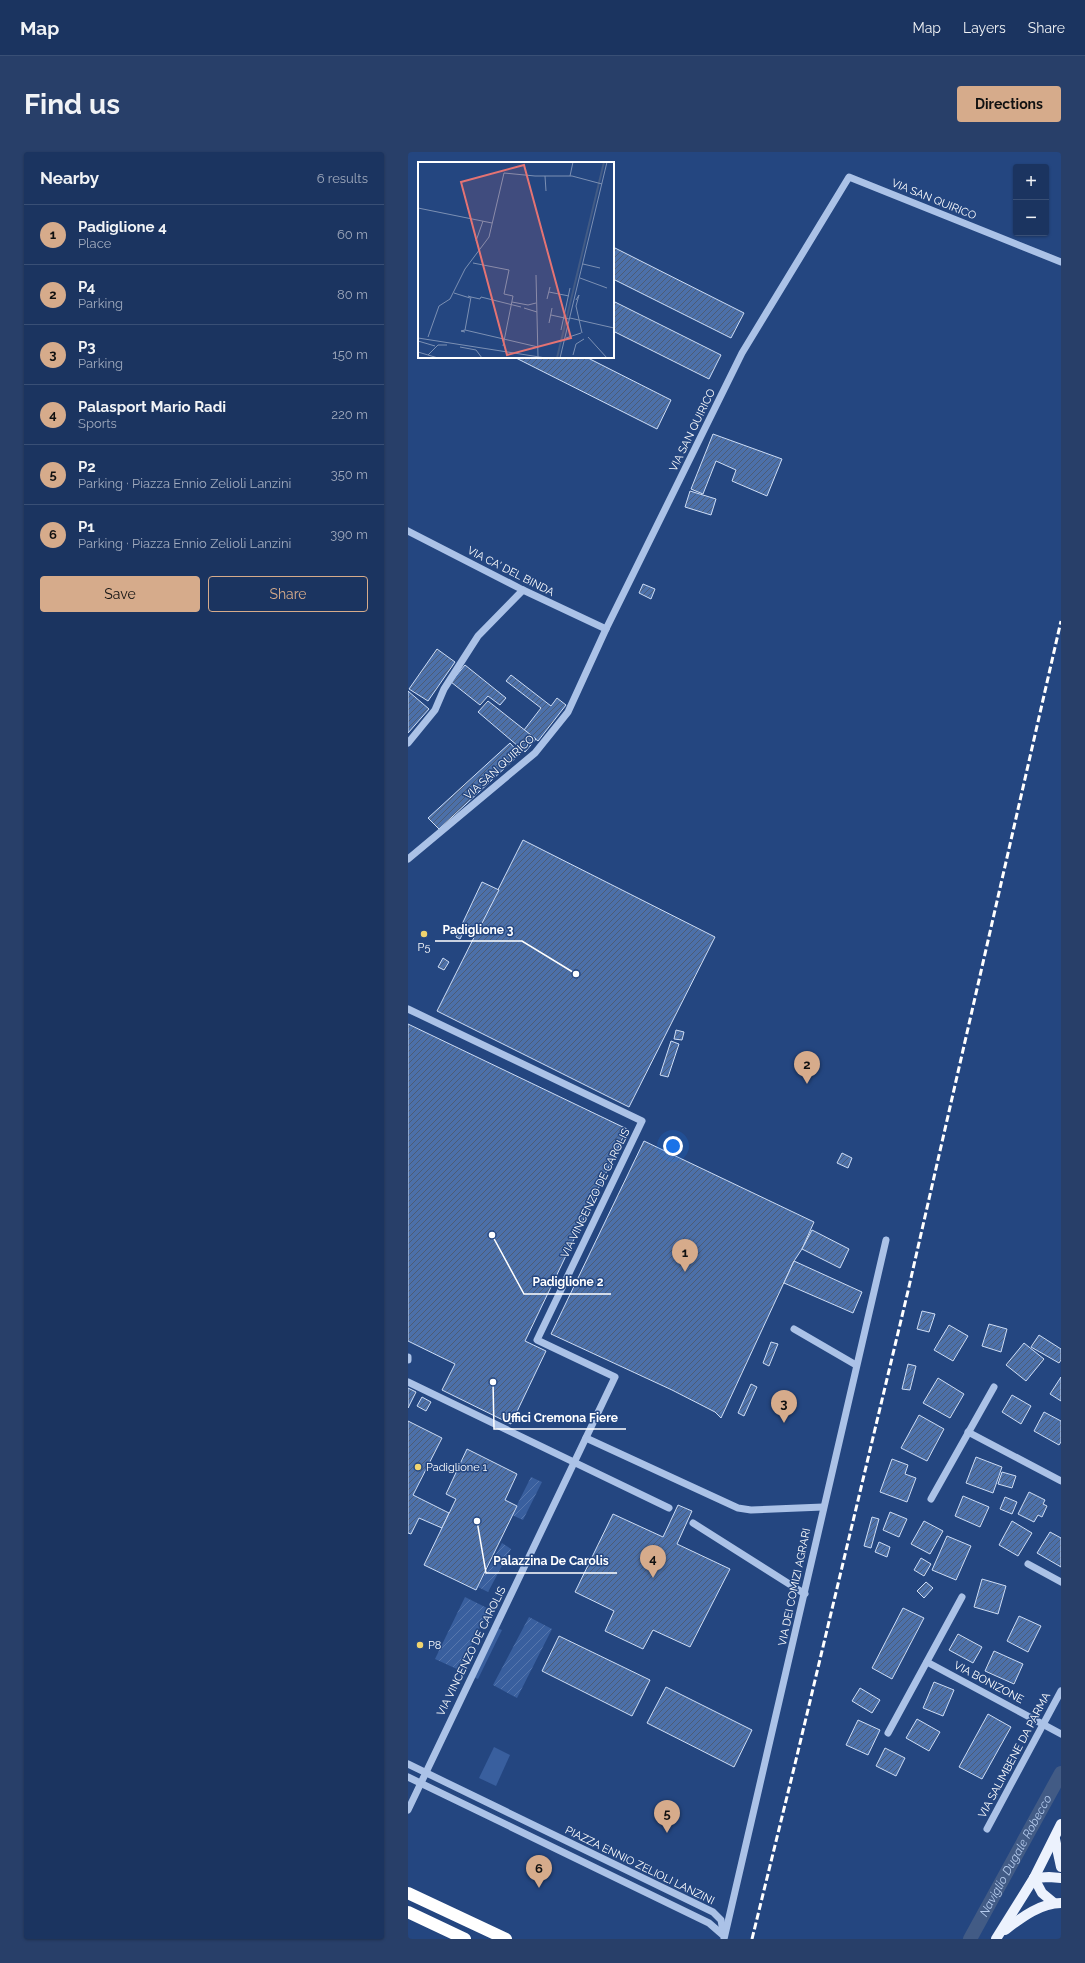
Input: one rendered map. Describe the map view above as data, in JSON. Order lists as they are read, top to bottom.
{
  "streets": {
    "street": [
      "VIA SAN QUIRICO",
      "VIA CA' DEL BINDA",
      "VIA VINCENZO DE CAROLIS",
      "VIA DEI COMIZI AGRARI",
      "VIA BONIZONE",
      "VIA SALIMBENE DA PARMA",
      "PIAZZA ENNIO ZELIOLI LANZINI"
    ]
  },
  "crossings": [
    ["VIA SAN QUIRICO", "VIA CA' DEL BINDA"],
    ["VIA VINCENZO DE CAROLIS", "PIAZZA ENNIO ZELIOLI LANZINI"],
    ["VIA DEI COMIZI AGRARI", "PIAZZA ENNIO ZELIOLI LANZINI"],
    ["VIA BONIZONE", "VIA SALIMBENE DA PARMA"]
  ],
  "water": ["Naviglio Dugale Robecco"],
  "places": [
    "P5",
    "Padiglione 3",
    "Padiglione 2",
    "Uffici Cremona Fiere",
    "Padiglione 1",
    "Palazzina De Carolis",
    "P8"
  ],
  "page": {
    "header": "Map",
    "nav": ["Map", "Layers", "Share"],
    "buttons": [
      "Directions",
      ["Save", "Share"]
    ],
    "title": "Find us",
    "heading": ["Nearby", "6 results"],
    "map_buttons": ["+", "−"],
    "list": [
      {
        "mark": "1",
        "name": "Padiglione 4",
        "note": "Place",
        "value": "60 m"
      },
      {
        "mark": "2",
        "name": "P4",
        "note": "Parking",
        "value": "80 m"
      },
      {
        "mark": "3",
        "name": "P3",
        "note": "Parking",
        "value": "150 m"
      },
      {
        "mark": "4",
        "name": "Palasport Mario Radi",
        "note": "Sports",
        "value": "220 m"
      },
      {
        "mark": "5",
        "name": "P2",
        "note": "Parking · Piazza Ennio Zelioli Lanzini",
        "value": "350 m"
      },
      {
        "mark": "6",
        "name": "P1",
        "note": "Parking · Piazza Ennio Zelioli Lanzini",
        "value": "390 m"
      }
    ],
    "pins": [
      "2",
      "1",
      "3",
      "4",
      "5",
      "6"
    ]
  }
}
